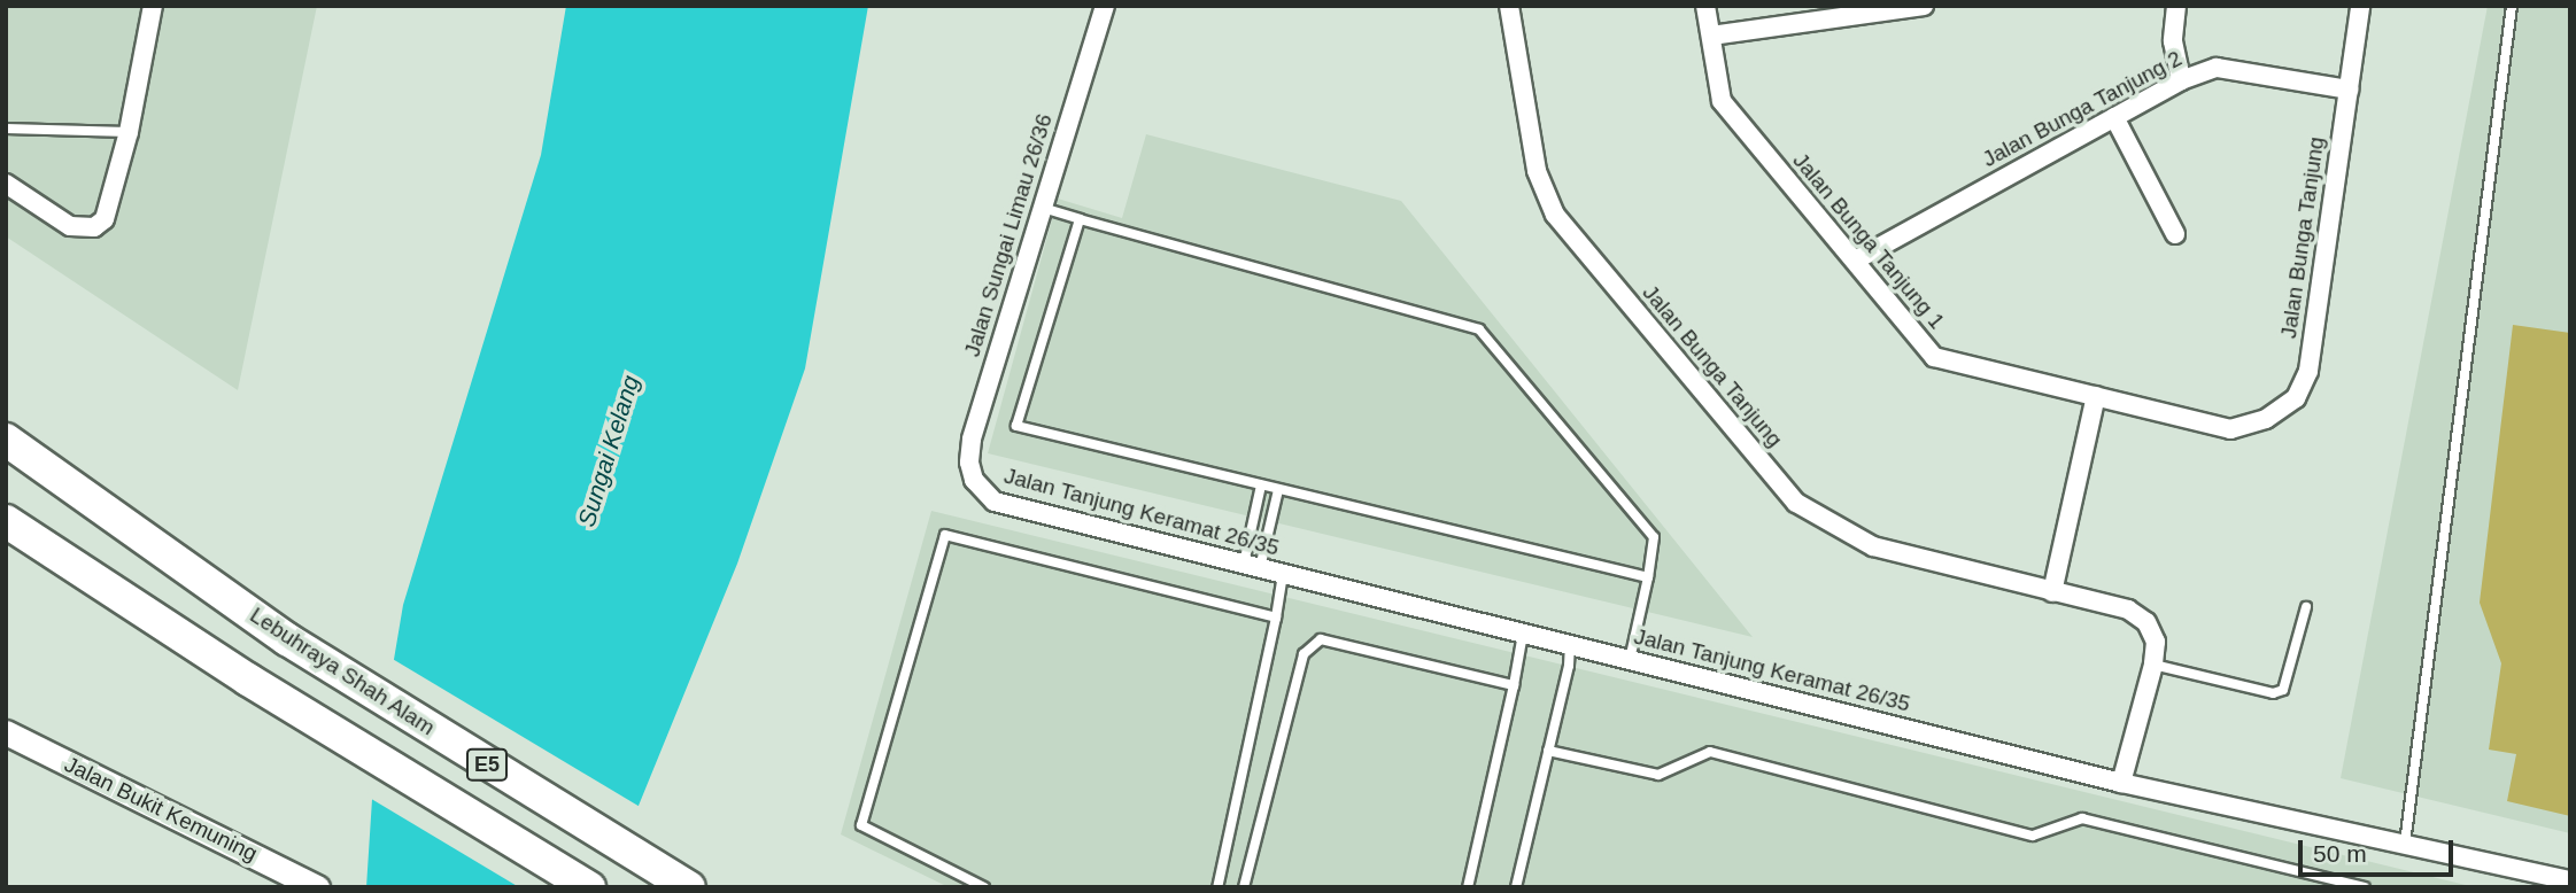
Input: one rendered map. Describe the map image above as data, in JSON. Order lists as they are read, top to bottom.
{
  "streets": {
    "highway": ["Lebuhraya Shah Alam", "E5"],
    "main road": ["Jalan Bukit Kemuning"],
    "street": [
      "Jalan Bunga Tanjung 2",
      "Jalan Sungai Limau 26/36",
      "Jalan Bunga Tanjung",
      "Jalan Bunga Tanjung 1",
      "Jalan Tanjung Keramat 26/35"
    ]
  },
  "crossings": [
    ["Jalan Bunga Tanjung 2", "Jalan Bunga Tanjung"],
    ["Jalan Bunga Tanjung 2", "Jalan Bunga Tanjung 1"],
    ["Jalan Sungai Limau 26/36", "Jalan Tanjung Keramat 26/35"],
    ["Jalan Bunga Tanjung", "Jalan Bunga Tanjung 1"],
    ["Jalan Bunga Tanjung", "Jalan Tanjung Keramat 26/35"]
  ],
  "water": ["Sungai Kelang"],
  "scale_bar": "50 m"
}
